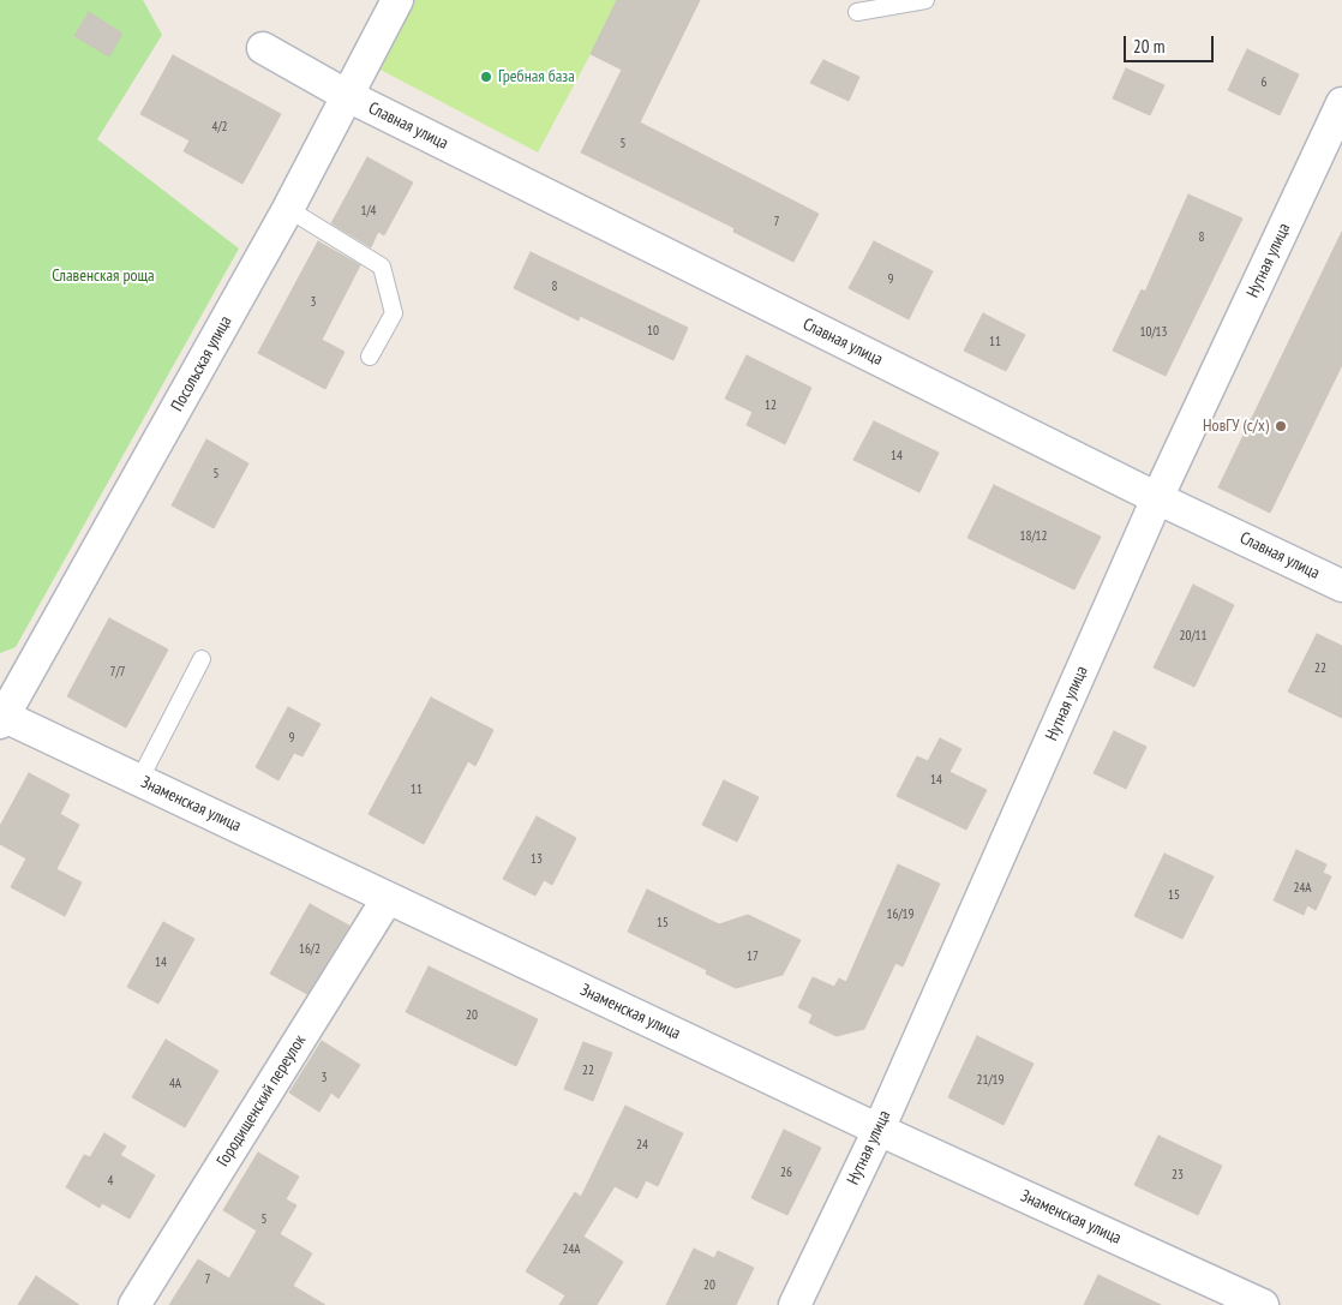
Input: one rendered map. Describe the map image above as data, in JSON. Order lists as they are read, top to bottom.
{
  "streets": {
    "street": [
      "Славная улица",
      "Нутная улица",
      "Посольская улица",
      "Знаменская улица",
      "Городищенский переулок"
    ]
  },
  "crossings": [
    ["Славная улица", "Нутная улица"],
    ["Славная улица", "Посольская улица"],
    ["Нутная улица", "Знаменская улица"],
    ["Посольская улица", "Знаменская улица"],
    ["Знаменская улица", "Городищенский переулок"]
  ],
  "parks": ["Славенская роща"],
  "places": ["Гребная база", "НовГУ (с/х)"],
  "house_numbers": [
    "6",
    "4/2",
    "5",
    "1/4",
    "7",
    "8",
    "9",
    "8",
    "3",
    "10",
    "10/13",
    "11",
    "12",
    "14",
    "5",
    "18/12",
    "20/11",
    "22",
    "7/7",
    "9",
    "14",
    "11",
    "13",
    "24А",
    "15",
    "16/19",
    "15",
    "16/2",
    "17",
    "14",
    "20",
    "22",
    "3",
    "21/19",
    "4А",
    "24",
    "26",
    "23",
    "4",
    "5",
    "24А",
    "7",
    "20"
  ],
  "scale_bar": "20 m"
}
